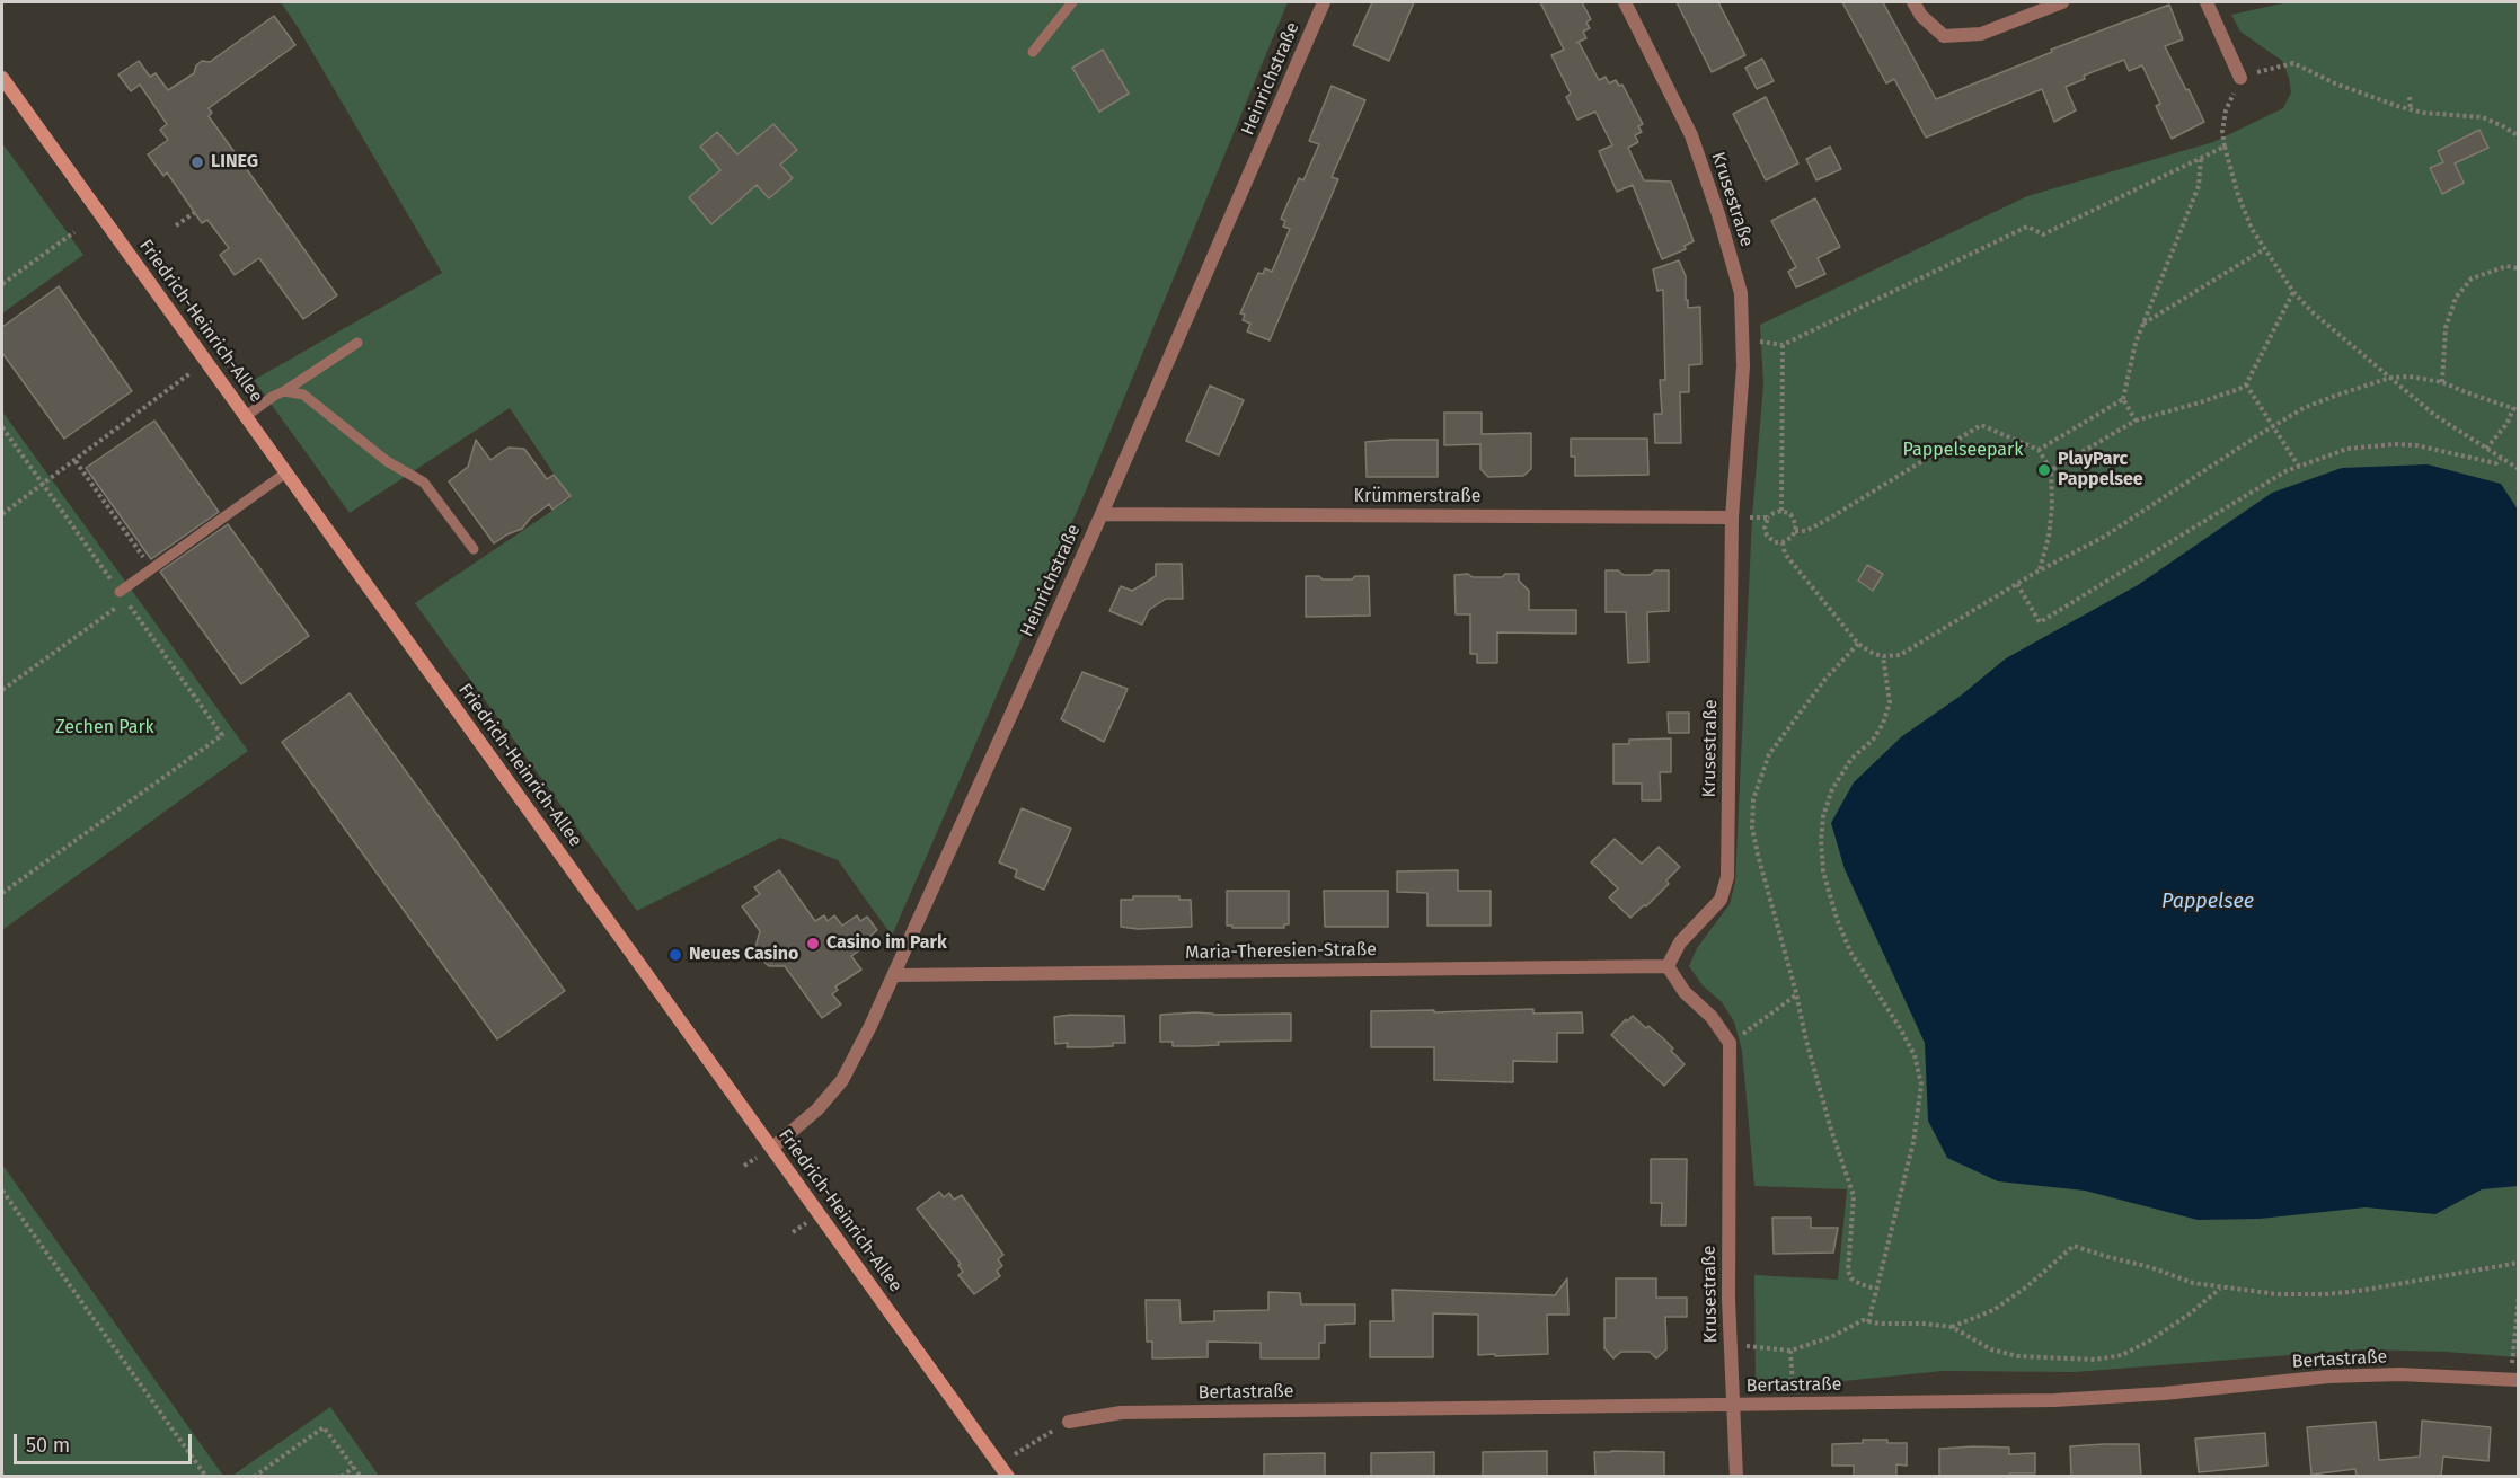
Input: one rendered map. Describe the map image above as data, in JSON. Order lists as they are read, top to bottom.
{
  "streets": {
    "main road": ["Friedrich-Heinrich-Allee"],
    "street": [
      "Heinrichstraße",
      "Krusestraße",
      "Krümmerstraße",
      "Maria-Theresien-Straße",
      "Bertastraße"
    ]
  },
  "crossings": [
    ["Heinrichstraße", "Friedrich-Heinrich-Allee"],
    ["Heinrichstraße", "Krümmerstraße"],
    ["Heinrichstraße", "Maria-Theresien-Straße"],
    ["Krusestraße", "Krümmerstraße"],
    ["Krusestraße", "Maria-Theresien-Straße"],
    ["Krusestraße", "Bertastraße"]
  ],
  "water": ["Pappelsee"],
  "parks": ["Pappelseepark", "Zechen Park"],
  "places": [
    "LINEG",
    "PlayParc Pappelsee",
    "Casino im Park",
    "Neues Casino"
  ],
  "scale_bar": "50 m"
}
